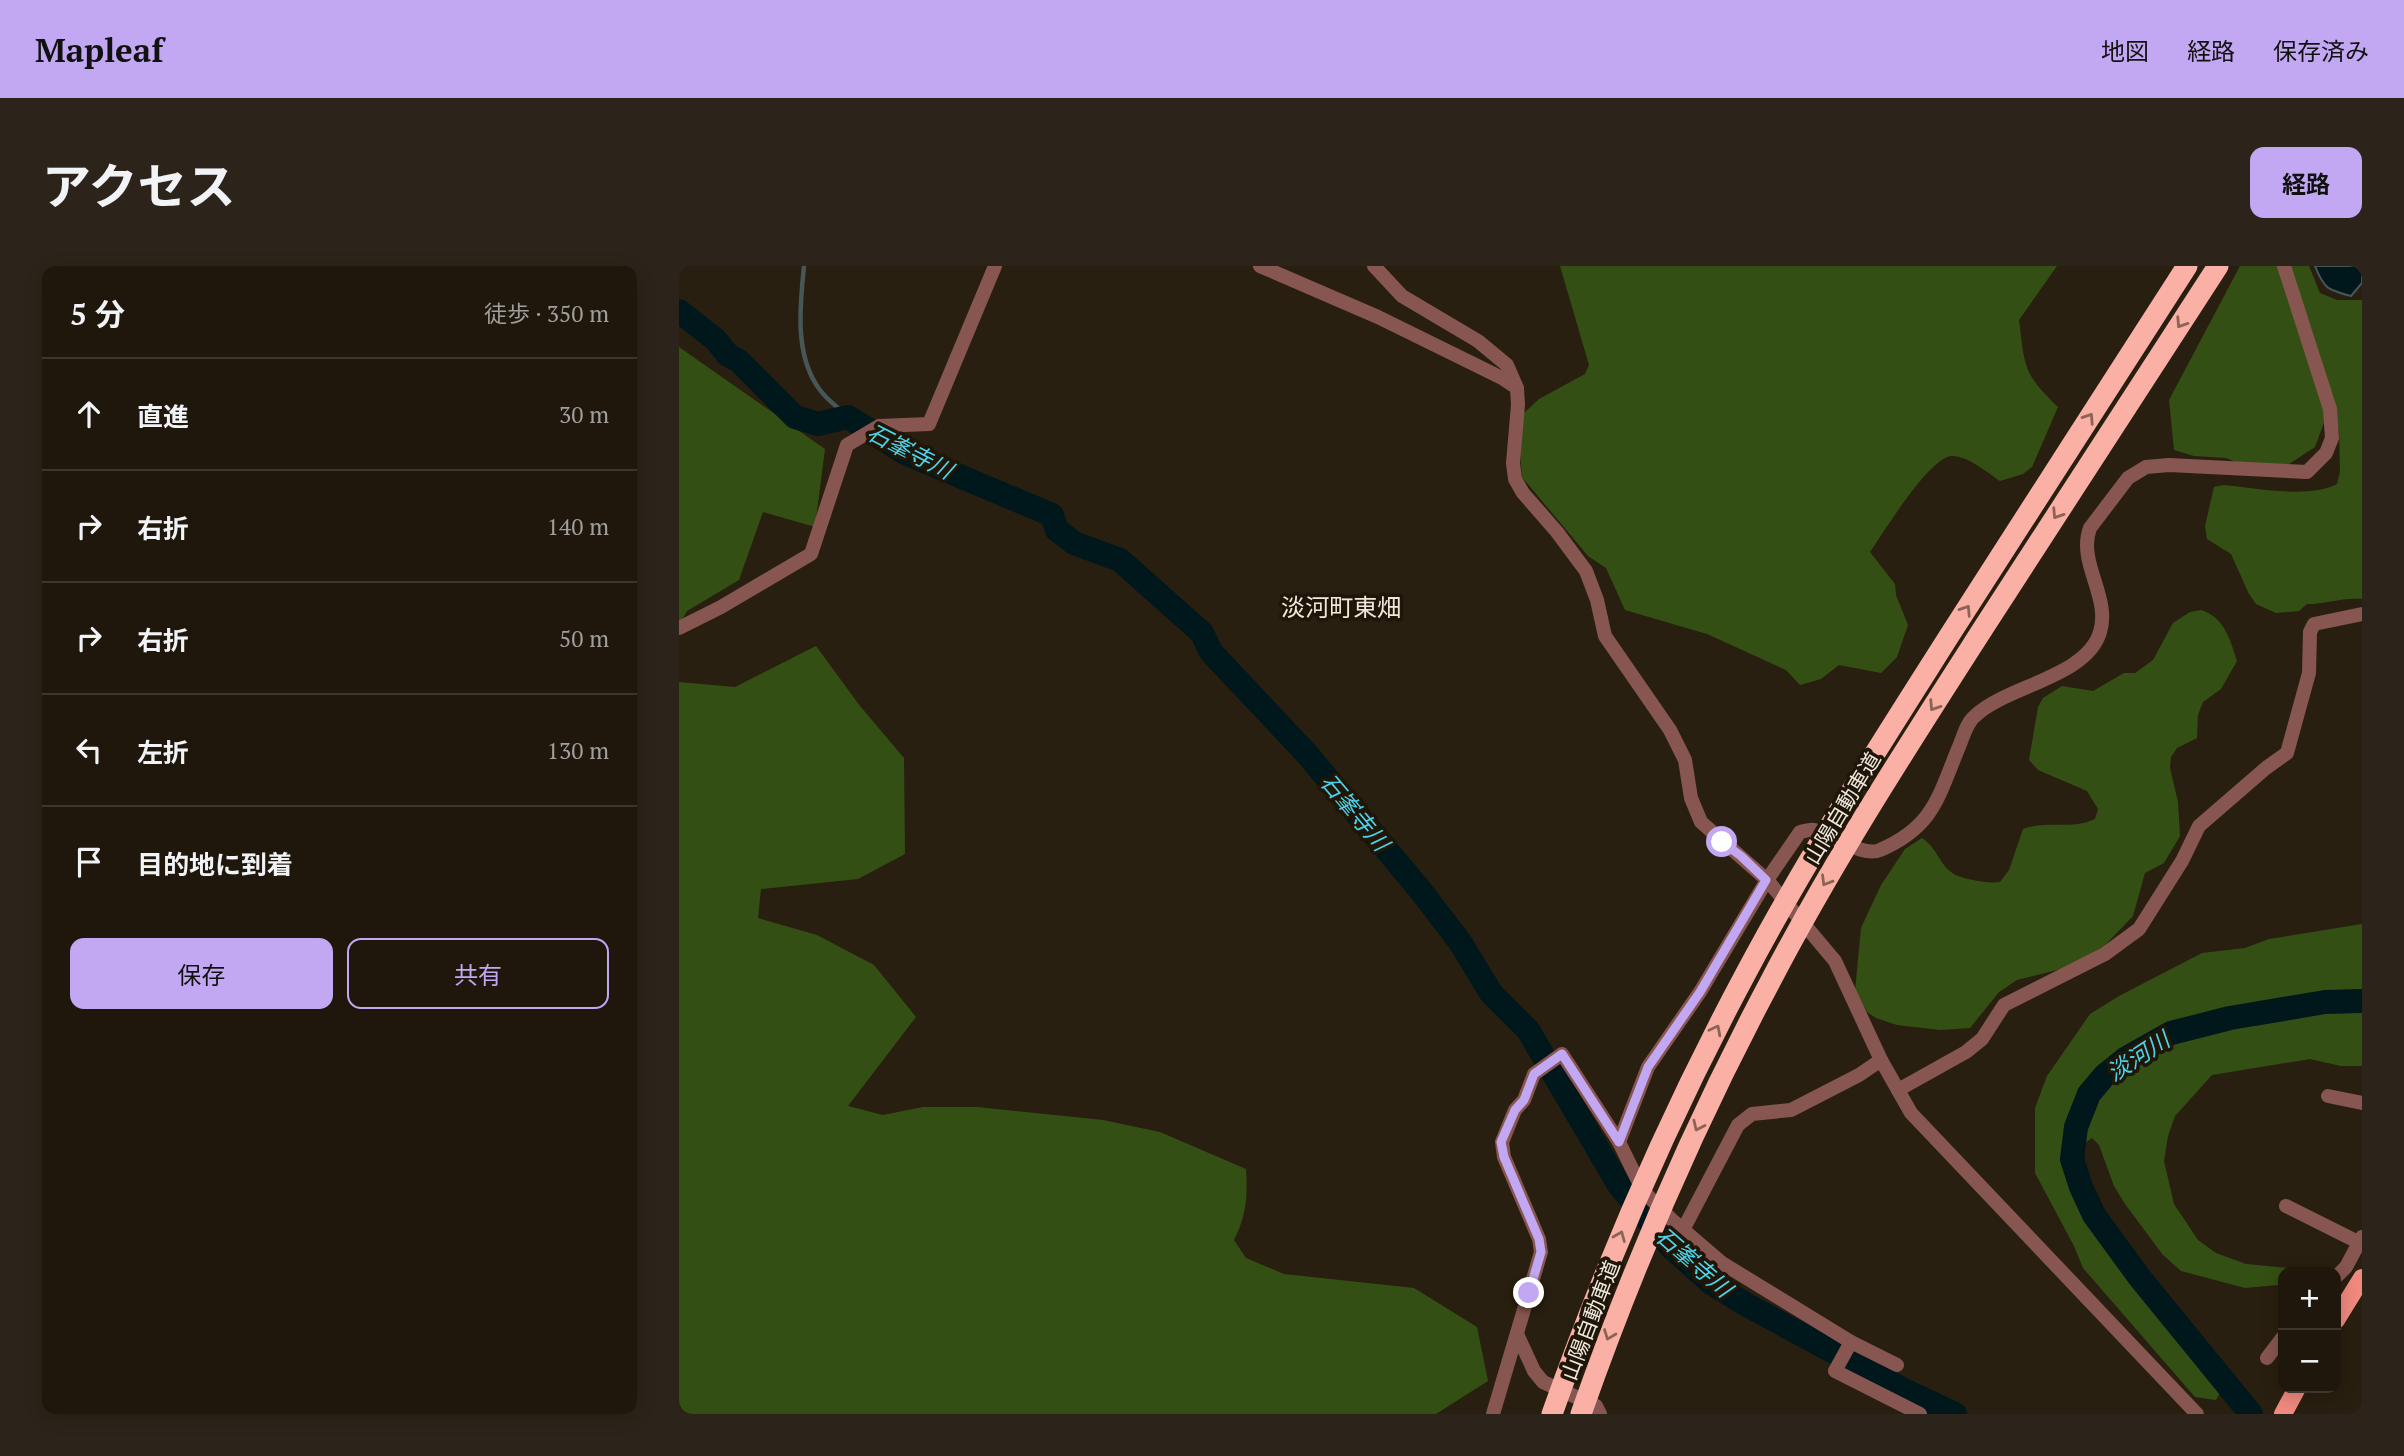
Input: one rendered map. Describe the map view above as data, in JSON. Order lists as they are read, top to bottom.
{
  "streets": {
    "highway": ["山陽自動車道"]
  },
  "districts": ["淡河町東畑"],
  "water": ["石峯寺川", "淡河川"],
  "page": {
    "header": "Mapleaf",
    "nav": ["地図", "経路", "保存済み"],
    "title": "アクセス",
    "buttons": [
      "経路",
      ["保存", "共有"]
    ],
    "heading": ["5 分", "徒歩 · 350 m"],
    "list": [
      ["直進", "30 m"],
      ["右折", "140 m"],
      ["右折", "50 m"],
      ["左折", "130 m"],
      "目的地に到着"
    ],
    "map_buttons": ["+", "−"]
  }
}
